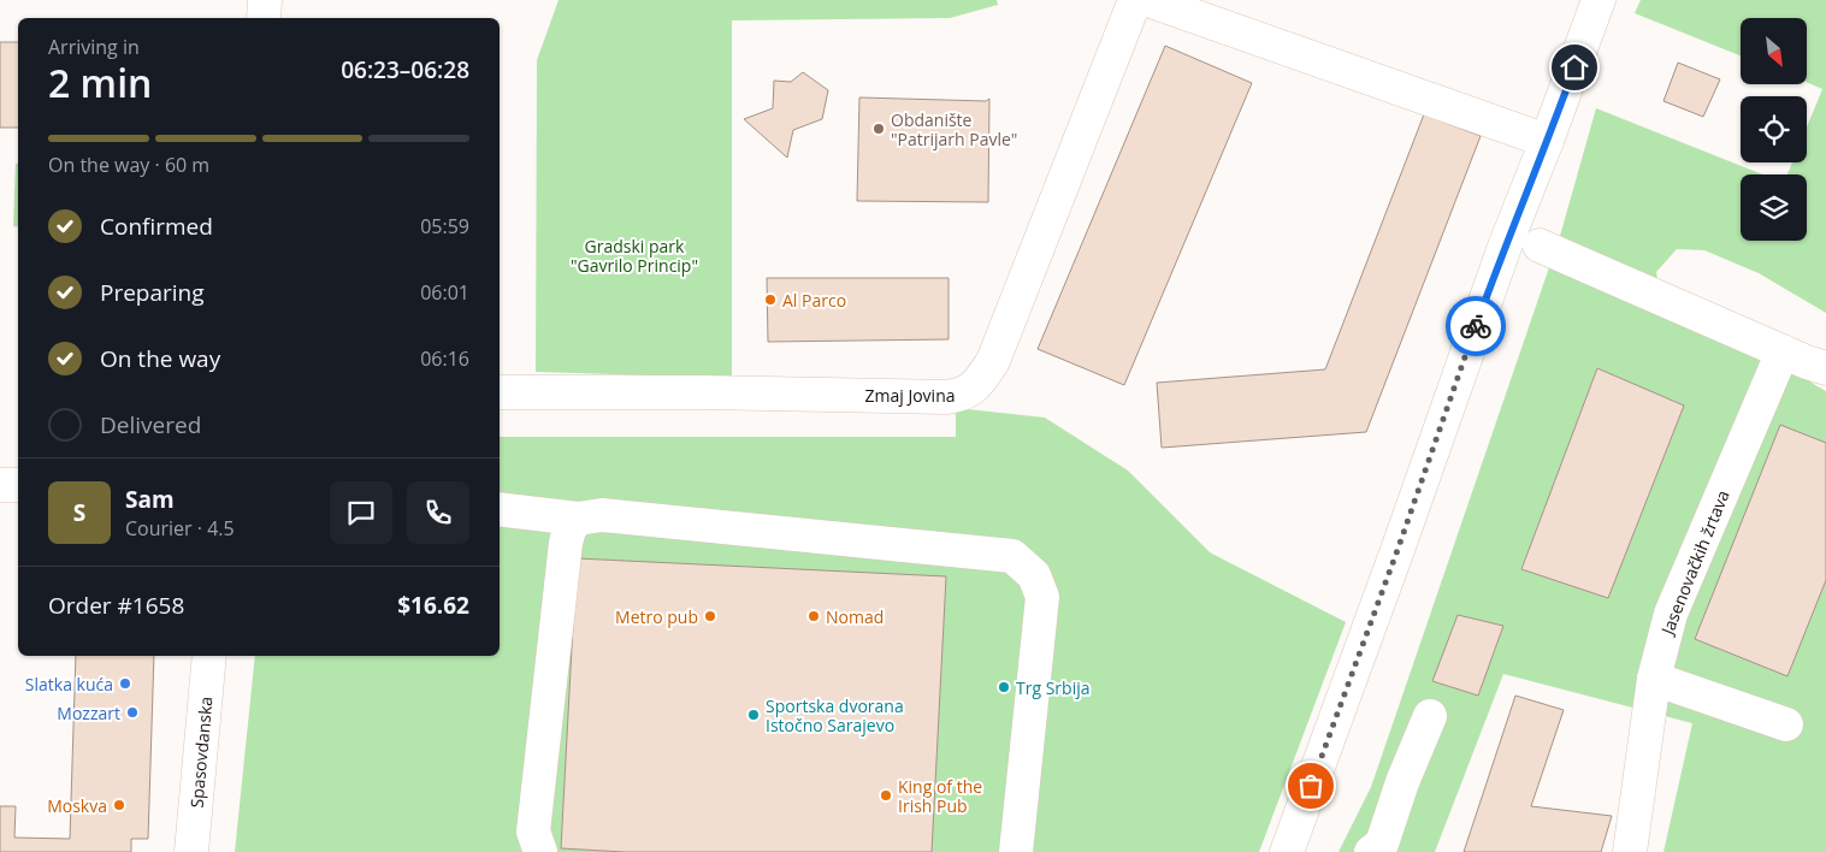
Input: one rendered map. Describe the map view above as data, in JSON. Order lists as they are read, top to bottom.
{
  "streets": {
    "street": ["Zmaj Jovina", "Jasenovačkih žrtava", "Spasovdanska"]
  },
  "parks": ["Gradski park \"Gavrilo Princip\""],
  "places": [
    "Obdanište \"Patrijarh Pavle\"",
    "Al Parco",
    "Metro pub",
    "Nomad",
    "Slatka kuća",
    "Trg Srbija",
    "Mozzart",
    "Sportska dvorana Istočno Sarajevo",
    "King of the Irish Pub",
    "Moskva"
  ],
  "north": "bottom right",
  "page": {
    "heading": ["2 min", "Arriving in", "06:23–06:28"],
    "panel": [
      "Sam",
      "Courier · 4.5",
      "Order #1658",
      "$16.62"
    ],
    "bar": "On the way · 60 m",
    "list": [
      ["Confirmed", "05:59"],
      ["Preparing", "06:01"],
      ["On the way", "06:16"],
      "Delivered"
    ],
    "round": "S"
  }
}
